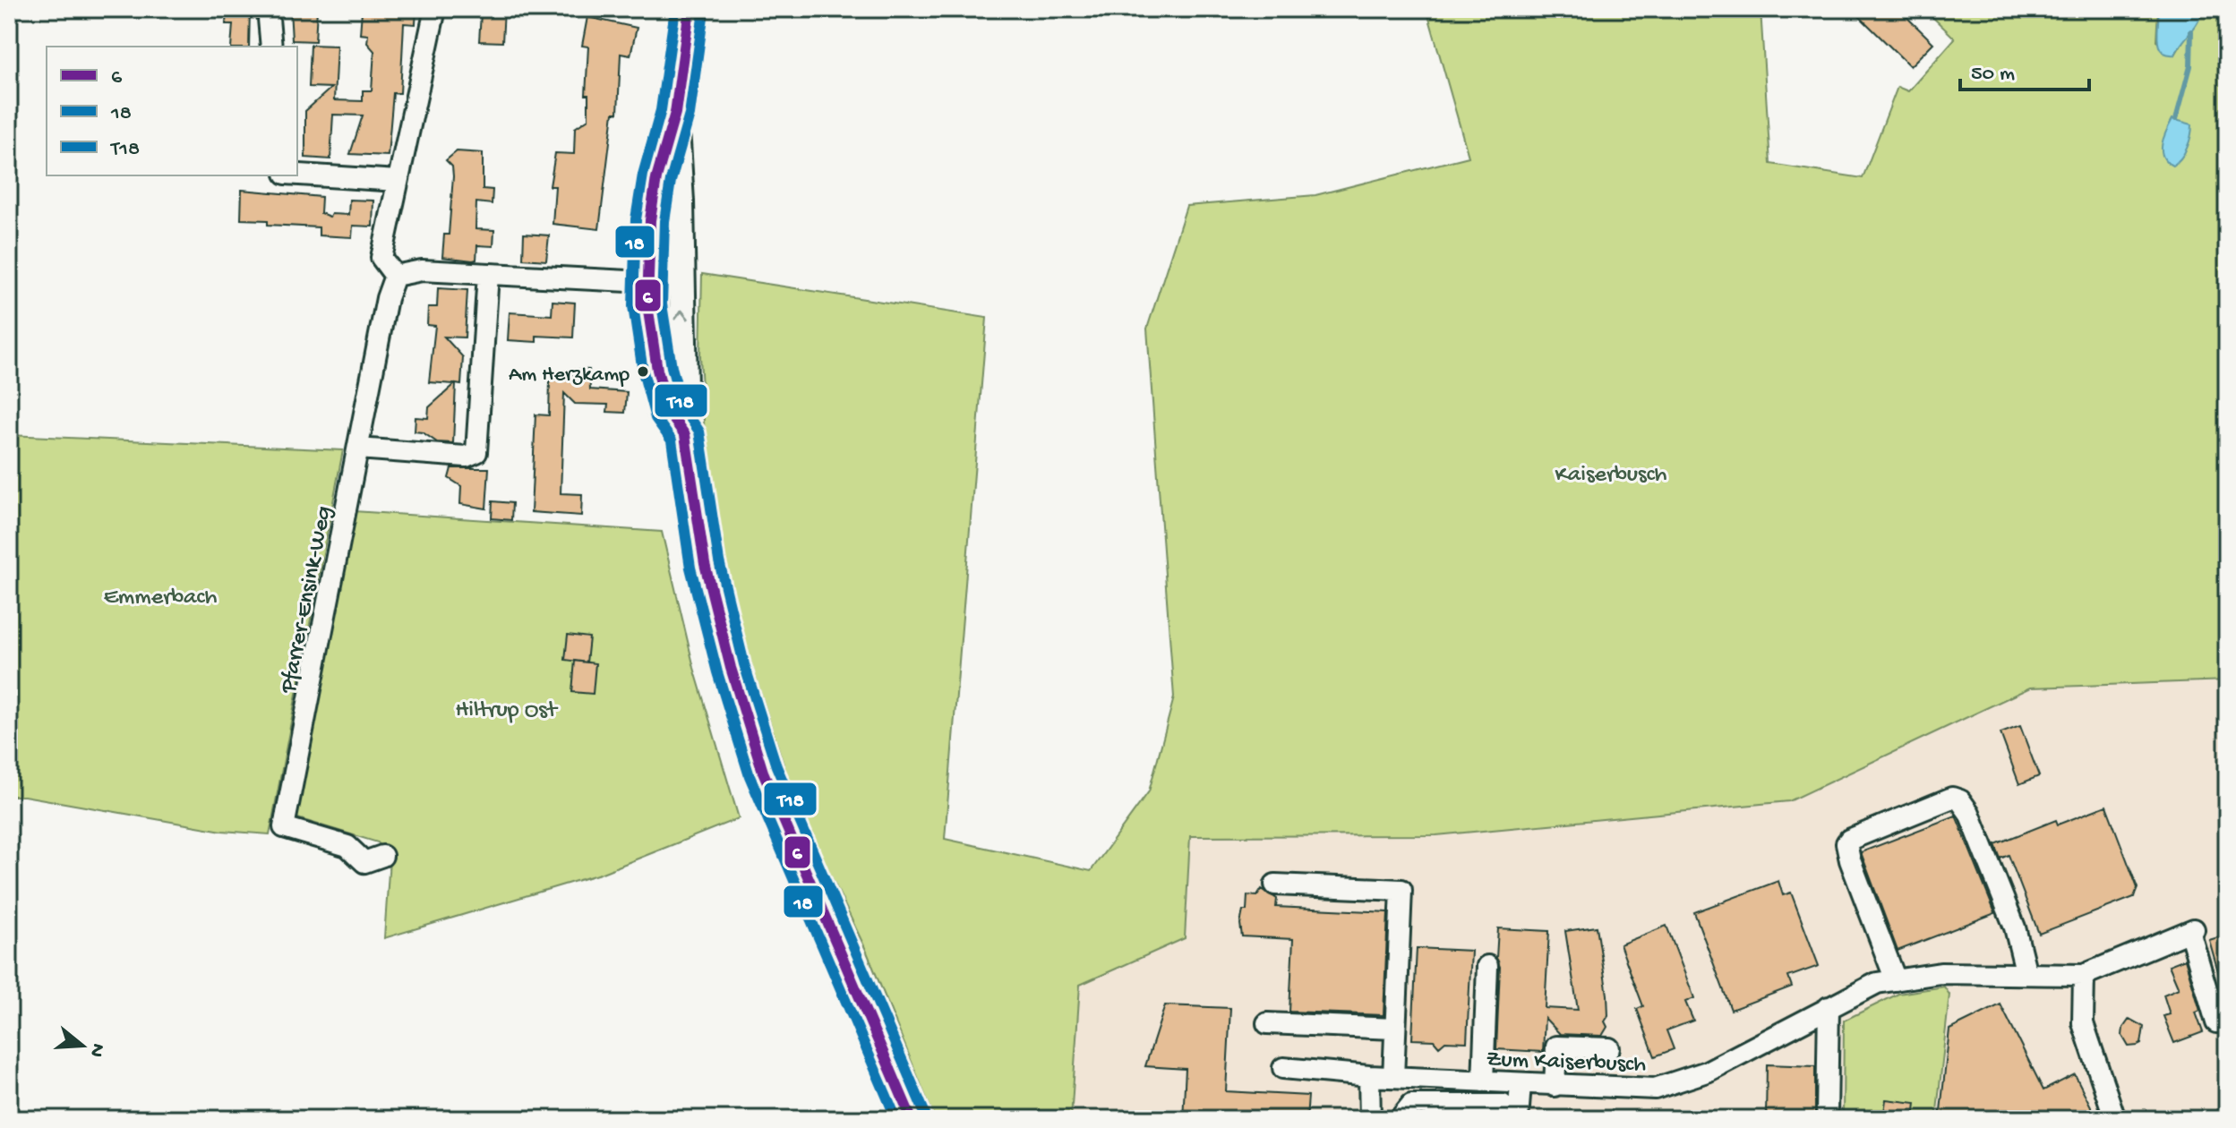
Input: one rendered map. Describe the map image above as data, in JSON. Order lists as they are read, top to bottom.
{
  "streets": {
    "street": ["Pfarrer-Ensink-Weg", "Zum Kaiserbusch"]
  },
  "parks": ["Kaiserbusch", "Emmerbach", "Hiltrup Ost"],
  "places": ["Am Herzkamp"],
  "lines": ["transit line 6", "transit line 18", "transit line T18"],
  "legend": ["6", "18", "T18"],
  "scale_bar": "50 m",
  "north": "right"
}
